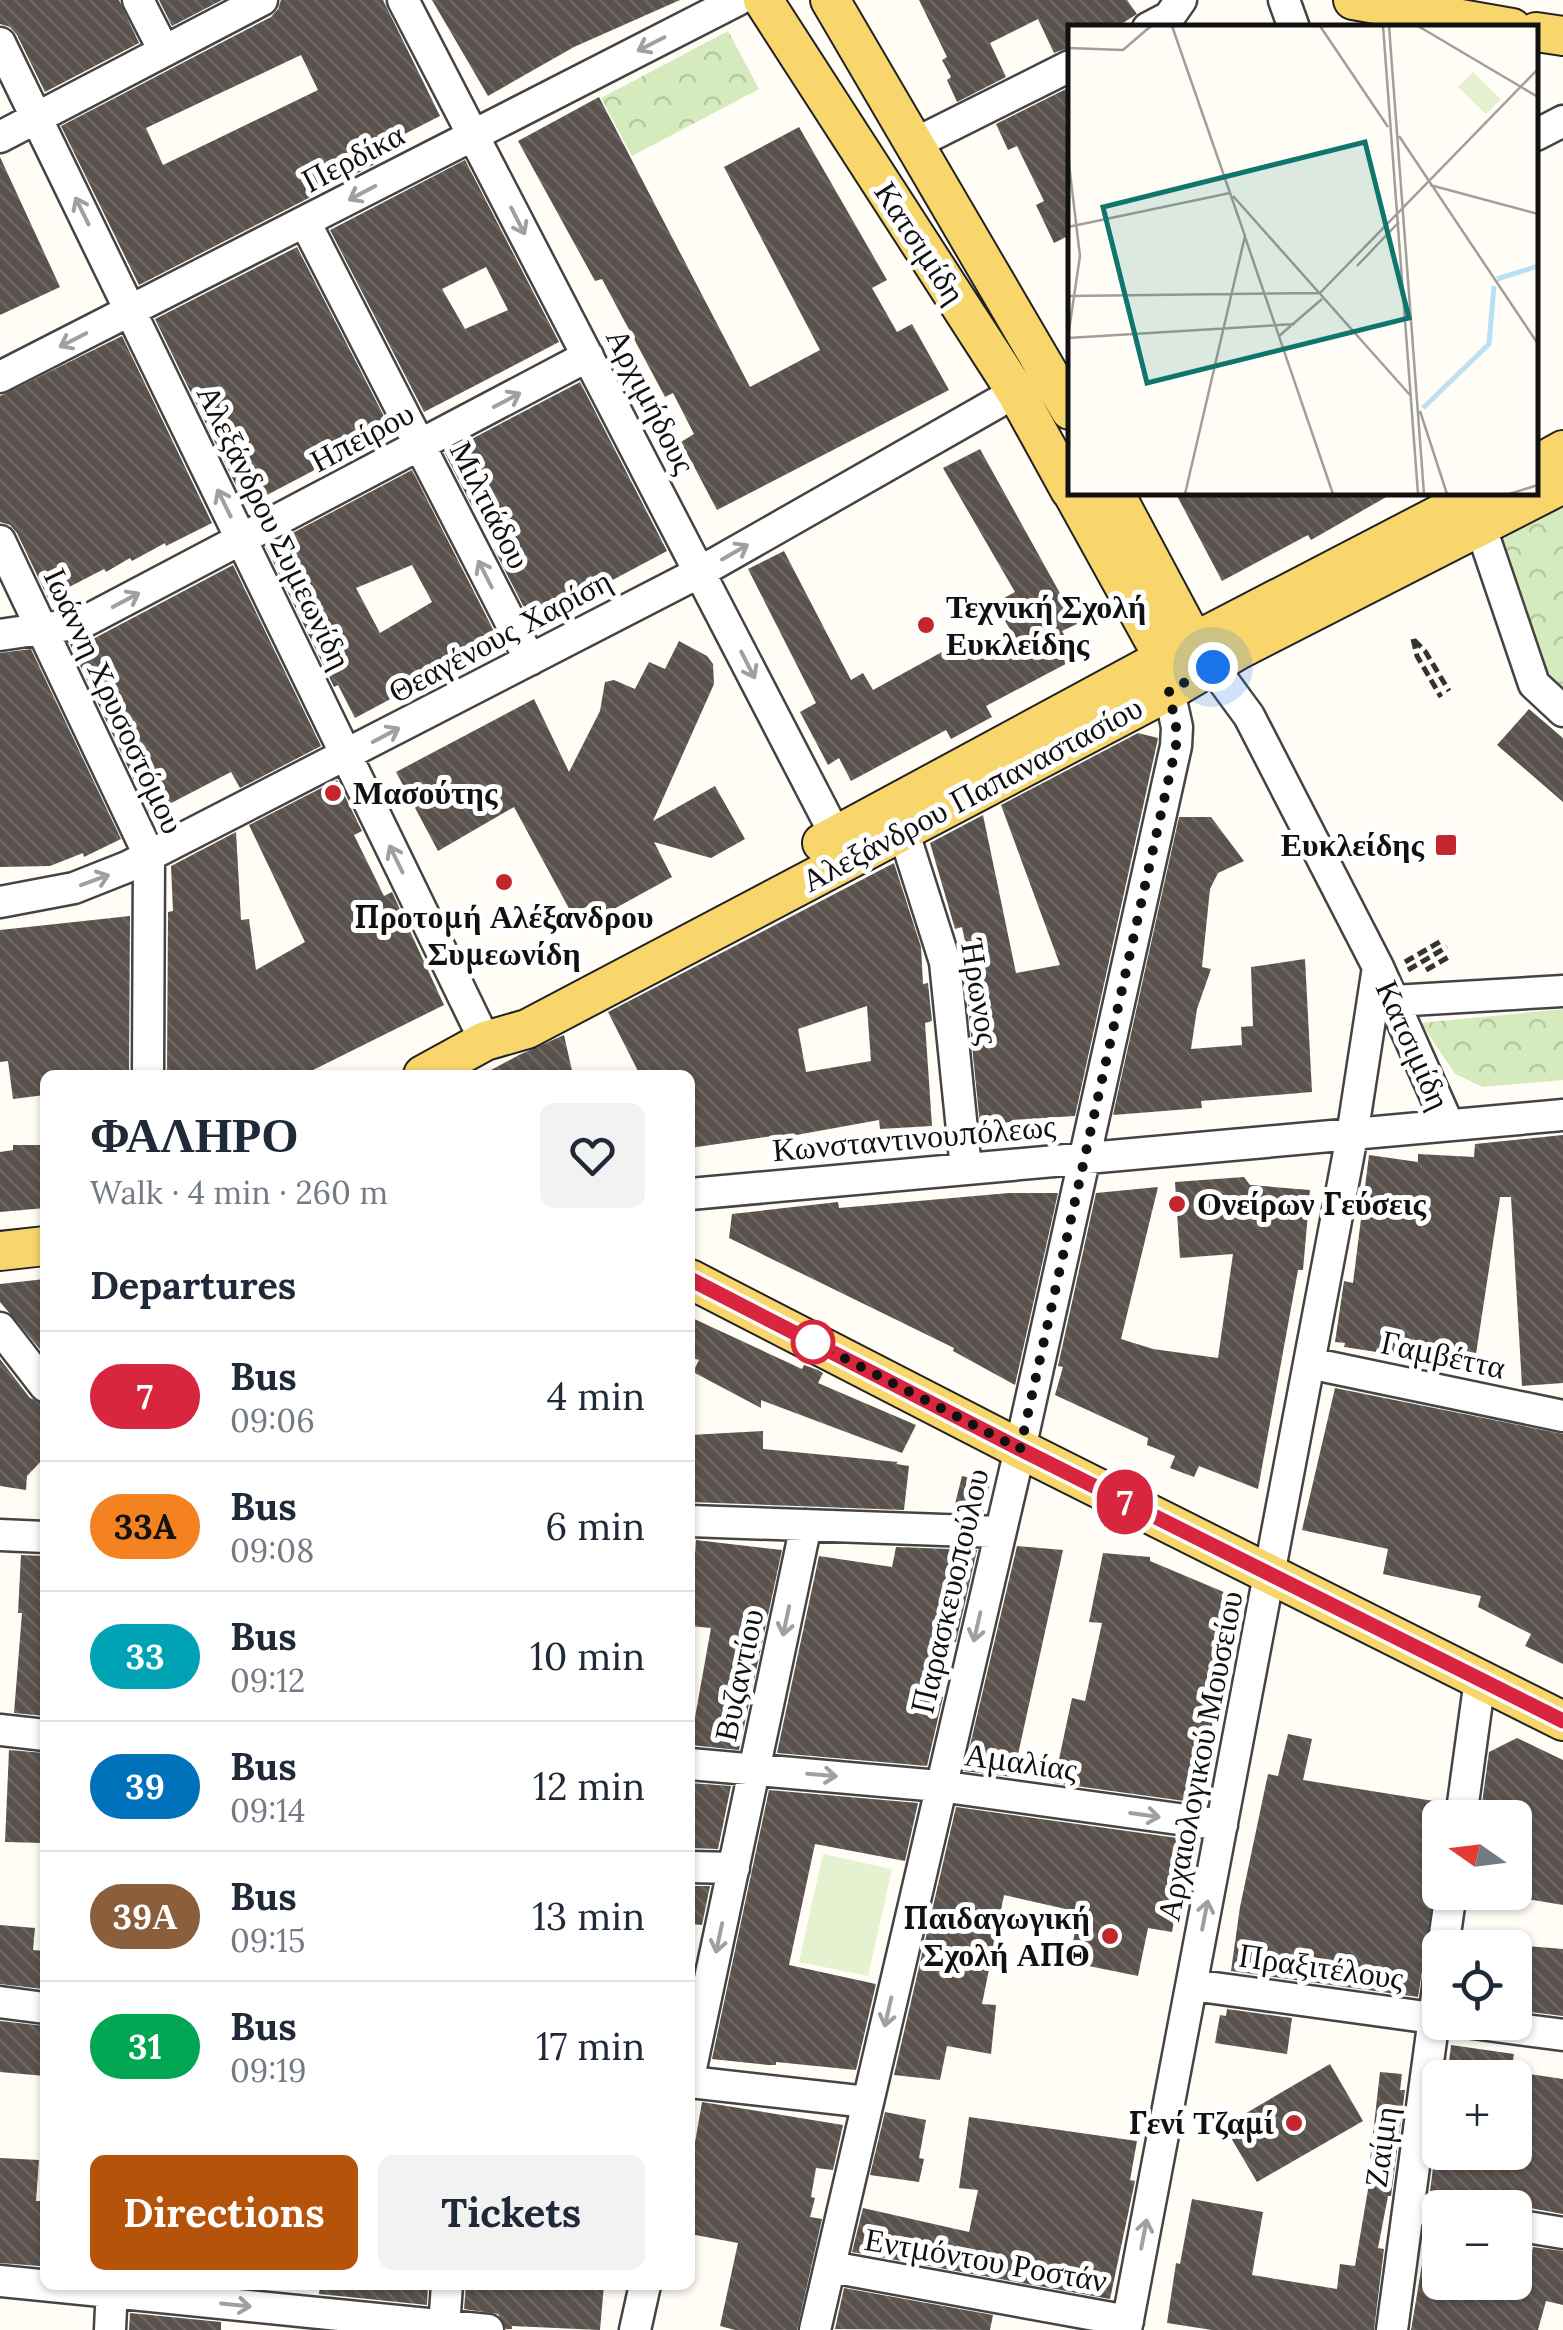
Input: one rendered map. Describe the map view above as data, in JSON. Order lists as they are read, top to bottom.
{
  "streets": {
    "main road": ["Κατσιμίδη", "Αλεξάνδρου Παπαναστασίου"],
    "street": [
      "Περδίκα",
      "Αρχιμήδους",
      "Ηπείρου",
      "Μιλτιάδου",
      "Αλεξάνδρου Συμεωνίδη",
      "Θεαγένους Χαρίση",
      "Ιωάννη Χρυσοστόμου",
      "Ήρωνος",
      "Κωνσταντινουπόλεως",
      "Γαμβέττα",
      "Παρασκευοπούλου",
      "Βυζαντίου",
      "Αρχαιολογικού Μουσείου",
      "Αμαλίας",
      "Πραξιτέλους",
      "Ζαίμη",
      "Εντμόντου Ροστάν"
    ]
  },
  "crossings": [
    ["Περδίκα", "Αρχιμήδους"],
    ["Περδίκα", "Μιλτιάδου"],
    ["Περδίκα", "Αλεξάνδρου Συμεωνίδη"],
    ["Κατσιμίδη", "Θεαγένους Χαρίση"],
    ["Κατσιμίδη", "Αλεξάνδρου Παπαναστασίου"],
    ["Κατσιμίδη", "Κωνσταντινουπόλεως"],
    ["Κατσιμίδη", "Παρασκευοπούλου"],
    ["Κατσιμίδη", "Αρχαιολογικού Μουσείου"],
    ["Αρχιμήδους", "Ηπείρου"],
    ["Αρχιμήδους", "Θεαγένους Χαρίση"],
    ["Αρχιμήδους", "Αλεξάνδρου Παπαναστασίου"],
    ["Ηπείρου", "Μιλτιάδου"],
    ["Ηπείρου", "Αλεξάνδρου Συμεωνίδη"],
    ["Ηπείρου", "Ιωάννη Χρυσοστόμου"],
    ["Μιλτιάδου", "Θεαγένους Χαρίση"],
    ["Αλεξάνδρου Συμεωνίδη", "Θεαγένους Χαρίση"],
    ["Αλεξάνδρου Συμεωνίδη", "Αλεξάνδρου Παπαναστασίου"],
    ["Θεαγένους Χαρίση", "Ιωάννη Χρυσοστόμου"],
    ["Αλεξάνδρου Παπαναστασίου", "Ήρωνος"],
    ["Αλεξάνδρου Παπαναστασίου", "Παρασκευοπούλου"],
    ["Ήρωνος", "Κωνσταντινουπόλεως"],
    ["Κωνσταντινουπόλεως", "Παρασκευοπούλου"],
    ["Κωνσταντινουπόλεως", "Αρχαιολογικού Μουσείου"],
    ["Γαμβέττα", "Αρχαιολογικού Μουσείου"],
    ["Παρασκευοπούλου", "Αμαλίας"],
    ["Παρασκευοπούλου", "Εντμόντου Ροστάν"],
    ["Βυζαντίου", "Αμαλίας"],
    ["Αρχαιολογικού Μουσείου", "Αμαλίας"],
    ["Αρχαιολογικού Μουσείου", "Πραξιτέλους"],
    ["Αρχαιολογικού Μουσείου", "Εντμόντου Ροστάν"]
  ],
  "one_way": [
    "Περδίκα",
    "Αρχιμήδους",
    "Ηπείρου",
    "Μιλτιάδου",
    "Αλεξάνδρου Συμεωνίδη",
    "Θεαγένους Χαρίση",
    "Βυζαντίου",
    "Αρχαιολογικού Μουσείου"
  ],
  "places": {
    "other": [
      "Τεχνική Σχολή Ευκλείδης",
      "Μασούτης",
      "Προτομή Αλέξανδρου Συμεωνίδη",
      "Ονείρων Γεύσεις",
      "Παιδαγωγική Σχολή ΑΠΘ",
      "Γενί Τζαμί"
    ],
    "transit": ["Ευκλείδης"]
  },
  "lines": ["bus line 7"],
  "north": "left",
  "page": {
    "on_map": "7",
    "heading": [
      ["ΦΑΛΗΡΟ", "Walk · 4 min · 260 m"],
      "Departures"
    ],
    "list": [
      {
        "mark": "7",
        "name": "Bus",
        "note": "09:06",
        "value": "4 min"
      },
      {
        "mark": "33A",
        "name": "Bus",
        "note": "09:08",
        "value": "6 min"
      },
      {
        "mark": "33",
        "name": "Bus",
        "note": "09:12",
        "value": "10 min"
      },
      {
        "mark": "39",
        "name": "Bus",
        "note": "09:14",
        "value": "12 min"
      },
      {
        "mark": "39Α",
        "name": "Bus",
        "note": "09:15",
        "value": "13 min"
      },
      {
        "mark": "31",
        "name": "Bus",
        "note": "09:19",
        "value": "17 min"
      }
    ],
    "map_buttons": ["+", "−"],
    "buttons": ["Directions", "Tickets"]
  }
}
